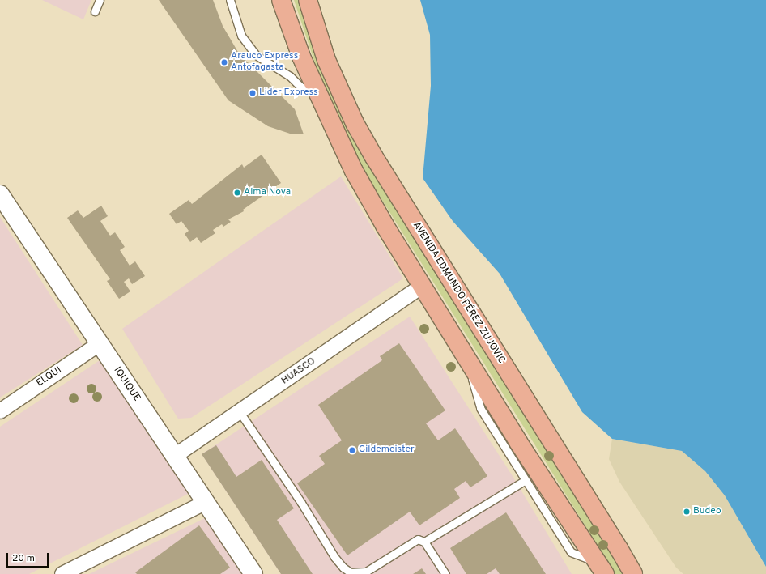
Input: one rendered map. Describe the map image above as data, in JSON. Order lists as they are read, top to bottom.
{
  "streets": {
    "highway": ["AVENIDA EDMUNDO PÉREZ ZUJOVIC"],
    "street": ["HUASCO", "ELQUI", "IQUIQUE"]
  },
  "crossings": [
    ["HUASCO", "IQUIQUE"],
    ["ELQUI", "IQUIQUE"]
  ],
  "places": [
    "Arauco Express Antofagasta",
    "Lider Express",
    "Alma Nova",
    "Gildemeister",
    "Budeo"
  ],
  "scale_bar": "20 m"
}
